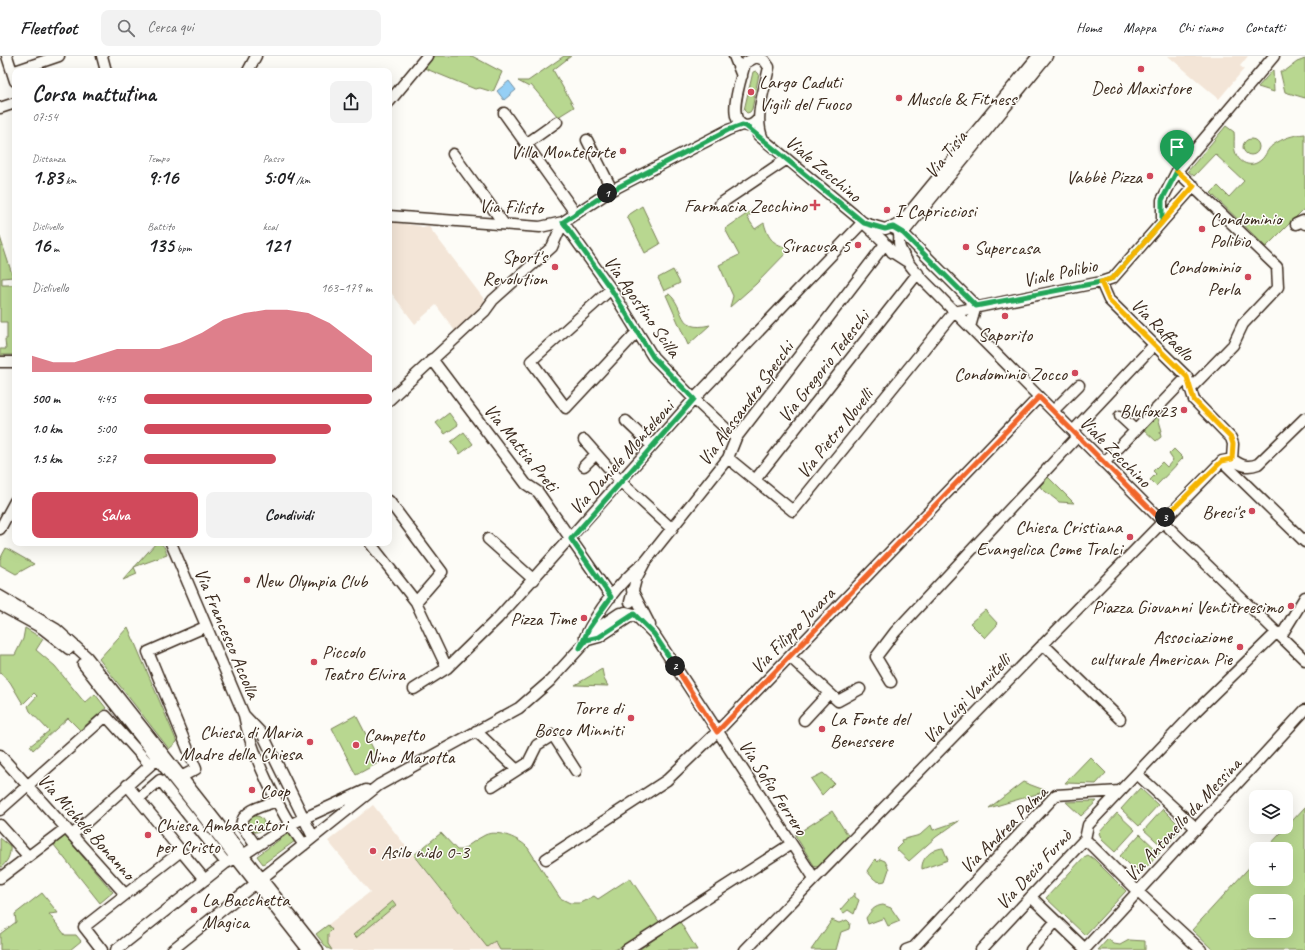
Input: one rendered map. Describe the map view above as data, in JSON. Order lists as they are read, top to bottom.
{
  "streets": {
    "street": [
      "Via Tisia",
      "Viale Zecchino",
      "Via Filisto",
      "Viale Polibio",
      "Via Agostino Scilla",
      "Via Raffaello",
      "Via Gregorio Tedeschi",
      "Via Alessandro Specchi",
      "Via Pietro Novelli",
      "Via Mattia Preti",
      "Via Daniele Monteleoni",
      "Via Filippo Juvara",
      "Via Francesco Accolla",
      "Via Luigi Vanvitelli",
      "Via Sofio Ferrero",
      "Via Antonello da Messina",
      "Via Michele Bonanno",
      "Via Andrea Palma",
      "Via Decio Furnò"
    ]
  },
  "crossings": [
    ["Viale Zecchino", "Via Filisto"],
    ["Viale Zecchino", "Viale Polibio"],
    ["Viale Zecchino", "Via Gregorio Tedeschi"],
    ["Viale Zecchino", "Via Alessandro Specchi"],
    ["Viale Zecchino", "Via Pietro Novelli"],
    ["Viale Zecchino", "Via Daniele Monteleoni"],
    ["Viale Zecchino", "Via Filippo Juvara"],
    ["Viale Zecchino", "Via Luigi Vanvitelli"],
    ["Via Filisto", "Via Agostino Scilla"],
    ["Viale Polibio", "Via Raffaello"],
    ["Viale Polibio", "Via Pietro Novelli"],
    ["Via Agostino Scilla", "Via Alessandro Specchi"],
    ["Via Agostino Scilla", "Via Daniele Monteleoni"],
    ["Via Gregorio Tedeschi", "Via Pietro Novelli"],
    ["Via Alessandro Specchi", "Via Pietro Novelli"],
    ["Via Mattia Preti", "Via Daniele Monteleoni"],
    ["Via Filippo Juvara", "Via Sofio Ferrero"],
    ["Via Luigi Vanvitelli", "Via Sofio Ferrero"],
    ["Via Andrea Palma", "Via Decio Furnò"]
  ],
  "places": {
    "other": [
      "Decò Maxistore",
      "Largo Caduti Vigili del Fuoco",
      "Muscle & Fitness",
      "Villa Monteforte",
      "Vabbè Pizza",
      "I Capricciosi",
      "Condominio Polibio",
      "Siracusa 5",
      "Supercasa",
      "Sport's Revolution",
      "Condominio Perla",
      "Saporito",
      "Condominio Zocco",
      "Blufox23",
      "Breci's",
      "Chiesa Cristiana Evangelica Come Tralci",
      "New Olympia Club",
      "Piazza Giovanni Ventitreesimo",
      "Pizza Time",
      "Associazione culturale American Pie",
      "Piccolo Teatro Elvira",
      "Torre di Bosco Minniti",
      "La Fonte del Benessere",
      "Chiesa di Maria Madre della Chiesa",
      "Campetto Nino Marotta",
      "Coop",
      "Chiesa Ambasciatori per Cristo",
      "Asilo nido 0-3",
      "La Bacchetta Magica"
    ],
    "health": ["Farmacia Zecchino"]
  },
  "page": {
    "header": "Fleetfoot",
    "search": "Cerca qui",
    "nav": [
      "Home",
      "Mappa",
      "Chi siamo",
      "Contatti"
    ],
    "heading": ["Corsa mattutina", "07:54"],
    "stats": [
      ["Distanza", "1.83 km"],
      ["Tempo", "9:16"],
      ["Passo", "5:04 /km"],
      ["Dislivello", "16 m"],
      ["Battito", "135 bpm"],
      ["kcal", "121"]
    ],
    "pins": ["1", "3", "2"],
    "chart": ["Dislivello", "163–179 m"],
    "list": [
      {
        "name": "500 m",
        "note": "4:45"
      },
      {
        "name": "1.0 km",
        "note": "5:00"
      },
      {
        "name": "1.5 km",
        "note": "5:27"
      }
    ],
    "buttons": ["Salva", "Condividi"],
    "map_buttons": ["+", "−"]
  }
}
